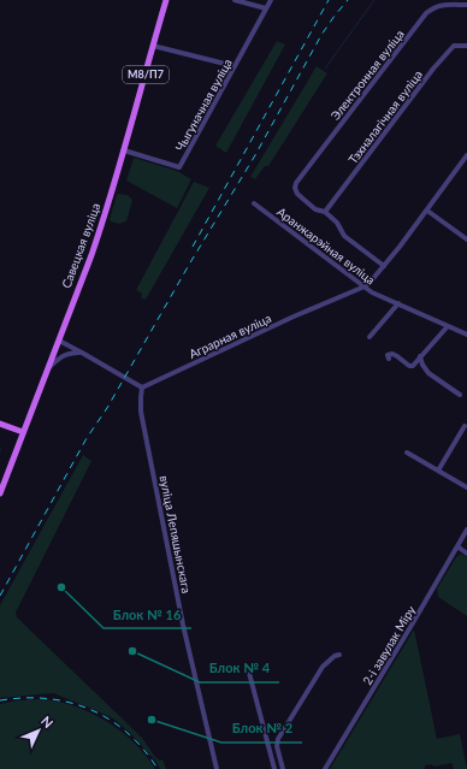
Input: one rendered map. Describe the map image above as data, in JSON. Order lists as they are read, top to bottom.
{
  "streets": {
    "main road": ["М8/П7", "Савецкая вуліца"],
    "street": [
      "Электронная вуліца",
      "Чыгуначная вуліца",
      "Тэхналагічная вуліца",
      "Аранжарэйная вуліца",
      "Аграрная вуліца",
      "вуліца Лепяшынскага",
      "2-і завулак Міру"
    ]
  },
  "crossings": [
    ["Электронная вуліца", "Тэхналагічная вуліца"],
    ["Чыгуначная вуліца", "Савецкая вуліца"],
    ["Аранжарэйная вуліца", "Аграрная вуліца"],
    ["Аграрная вуліца", "вуліца Лепяшынскага"]
  ],
  "places": ["Блок № 16", "Блок № 4", "Блок № 2"],
  "north": "top right"
}
